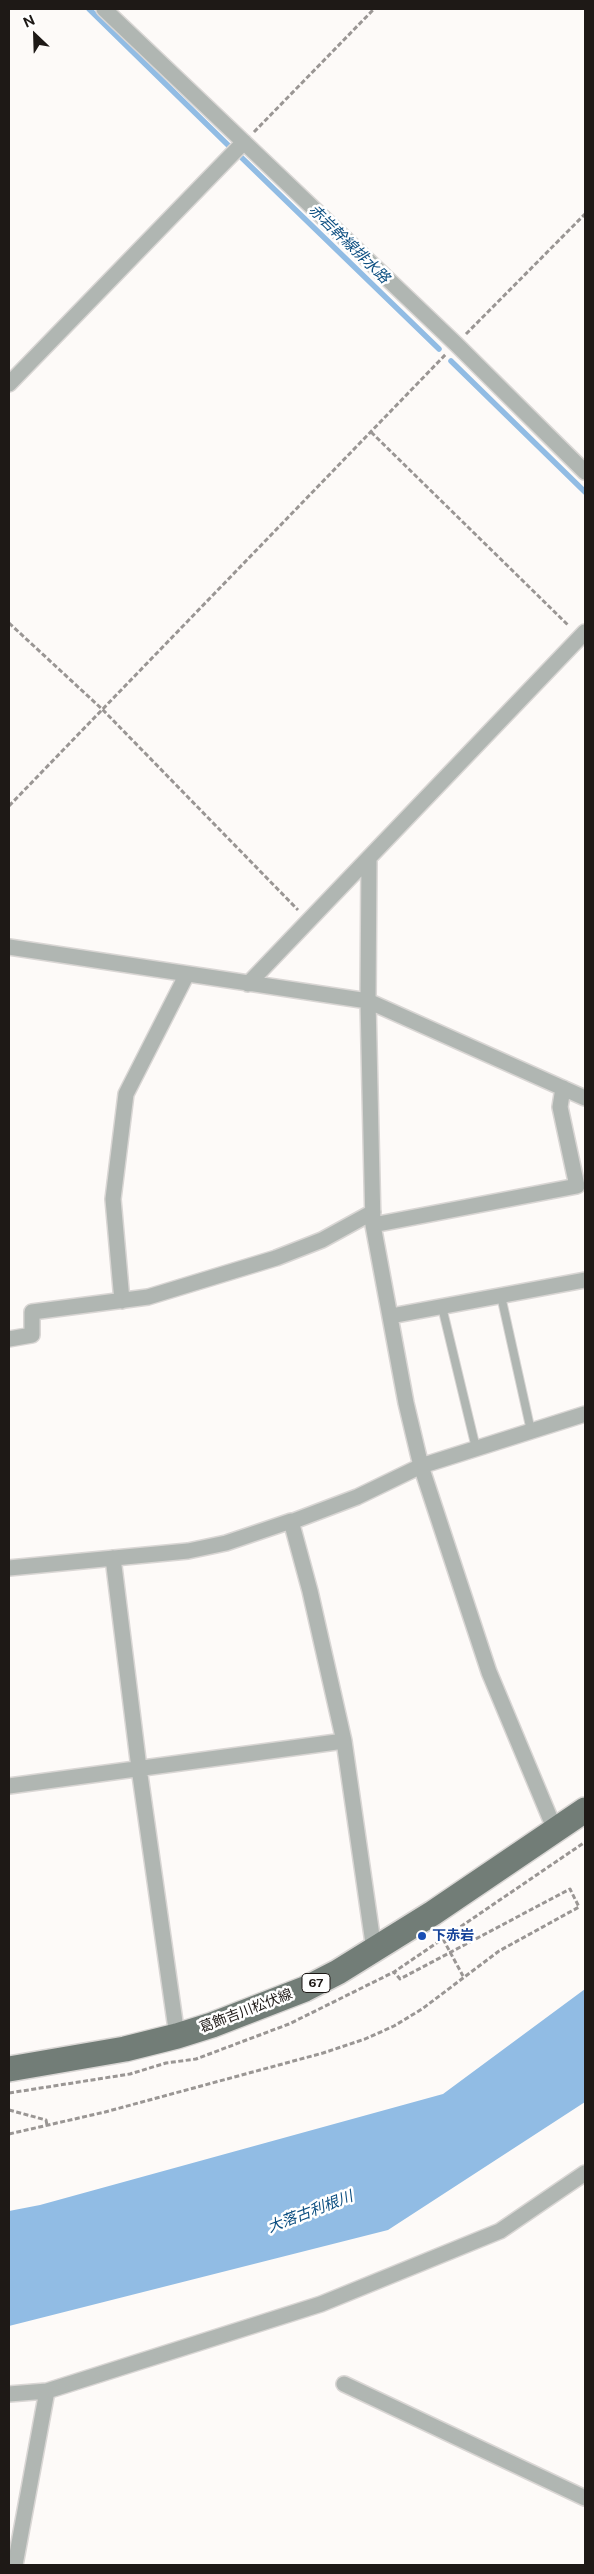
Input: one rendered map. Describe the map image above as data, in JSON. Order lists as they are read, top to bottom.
{
  "streets": {
    "main road": ["67", "葛飾吉川松伏線"]
  },
  "water": ["赤岩幹線排水路", "大落古利根川"],
  "places": ["下赤岩"],
  "north": "top left"
}
